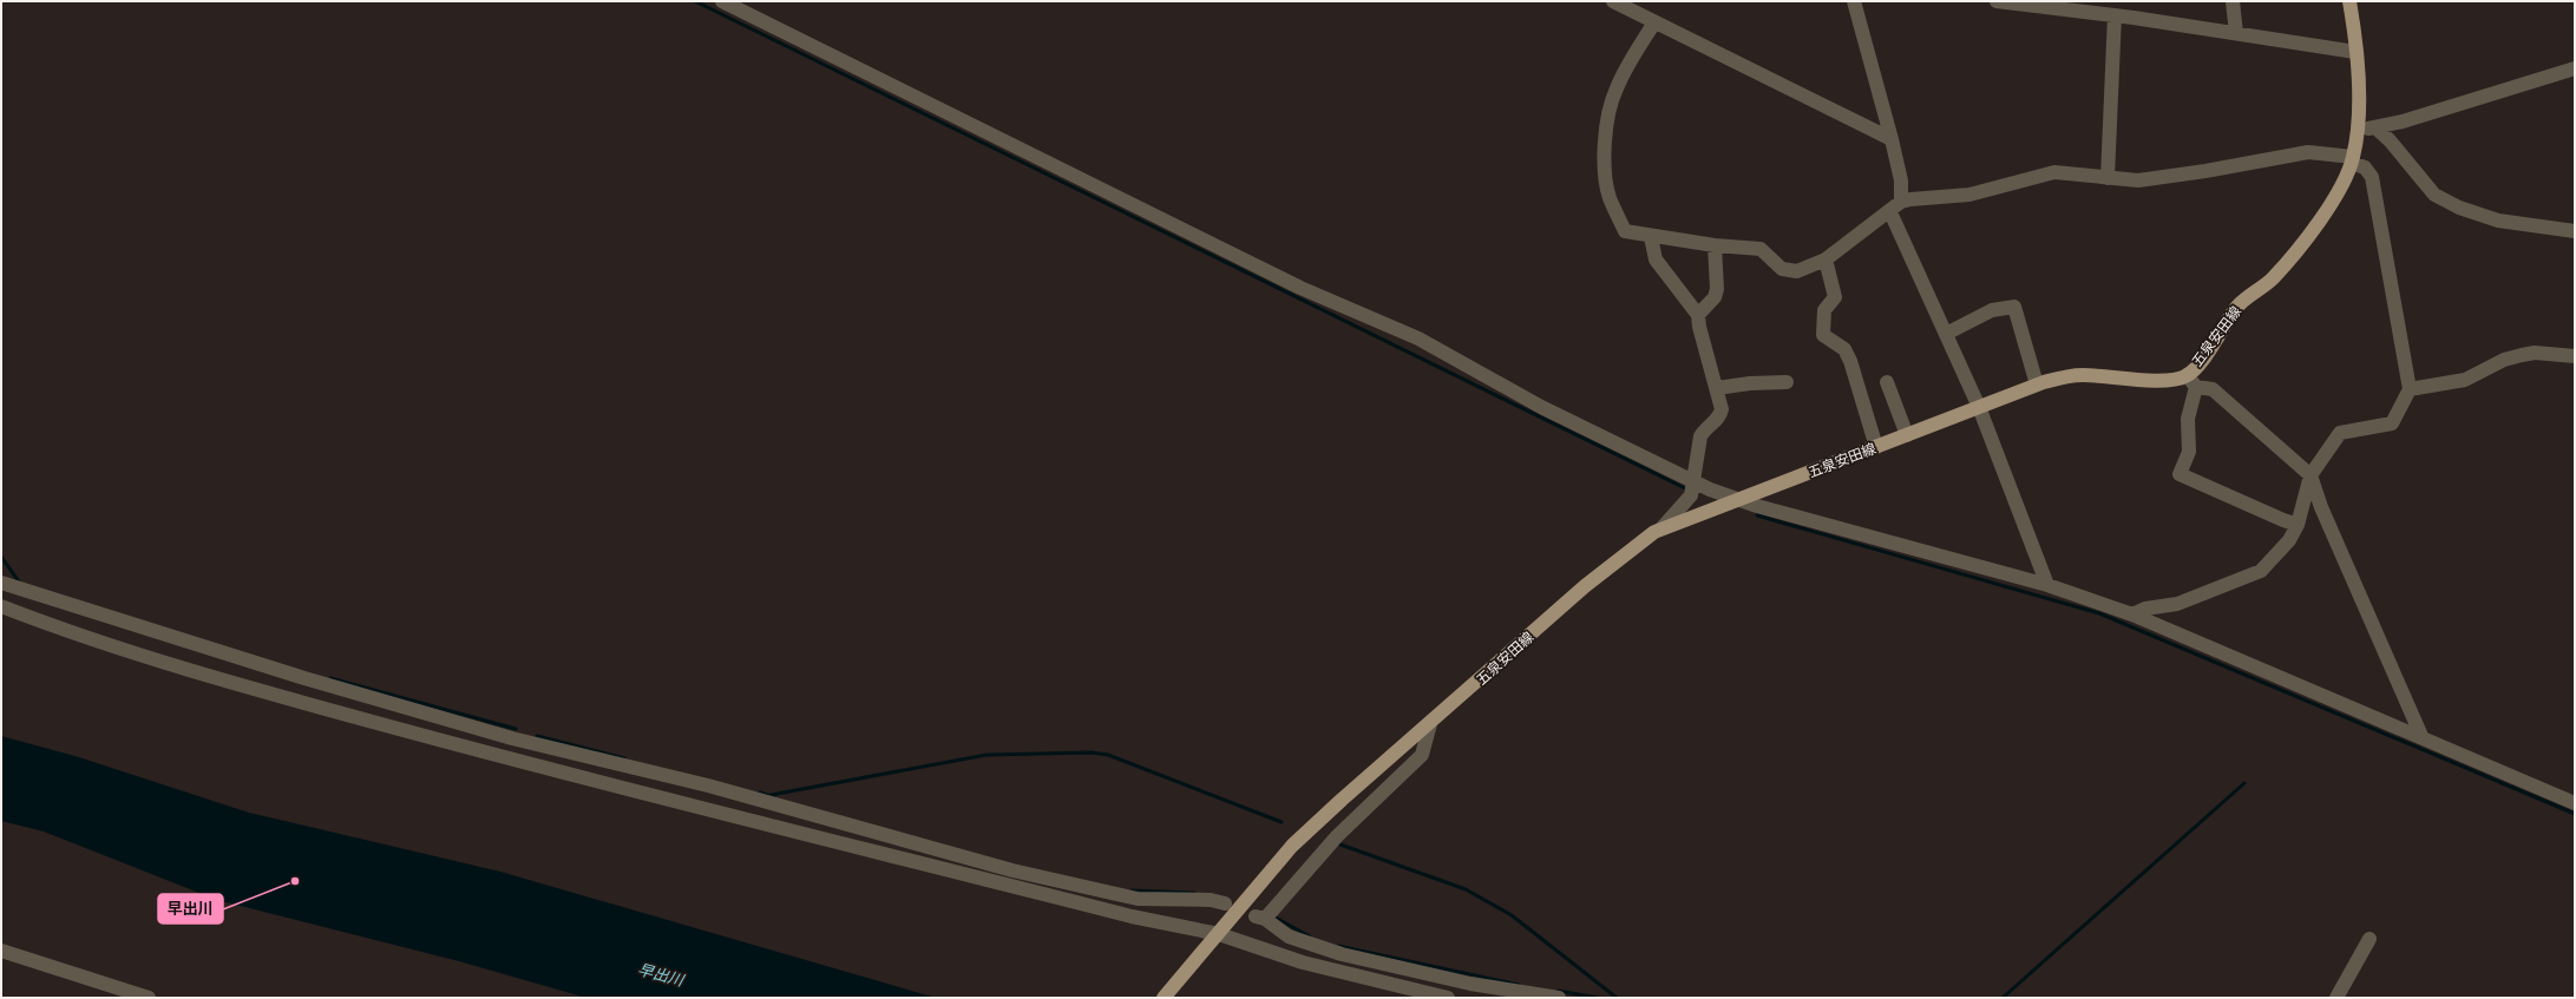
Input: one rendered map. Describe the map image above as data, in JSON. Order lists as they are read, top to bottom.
{
  "streets": {
    "main road": ["五泉安田線"]
  },
  "water": ["早出川"],
  "places": ["早出川"]
}
